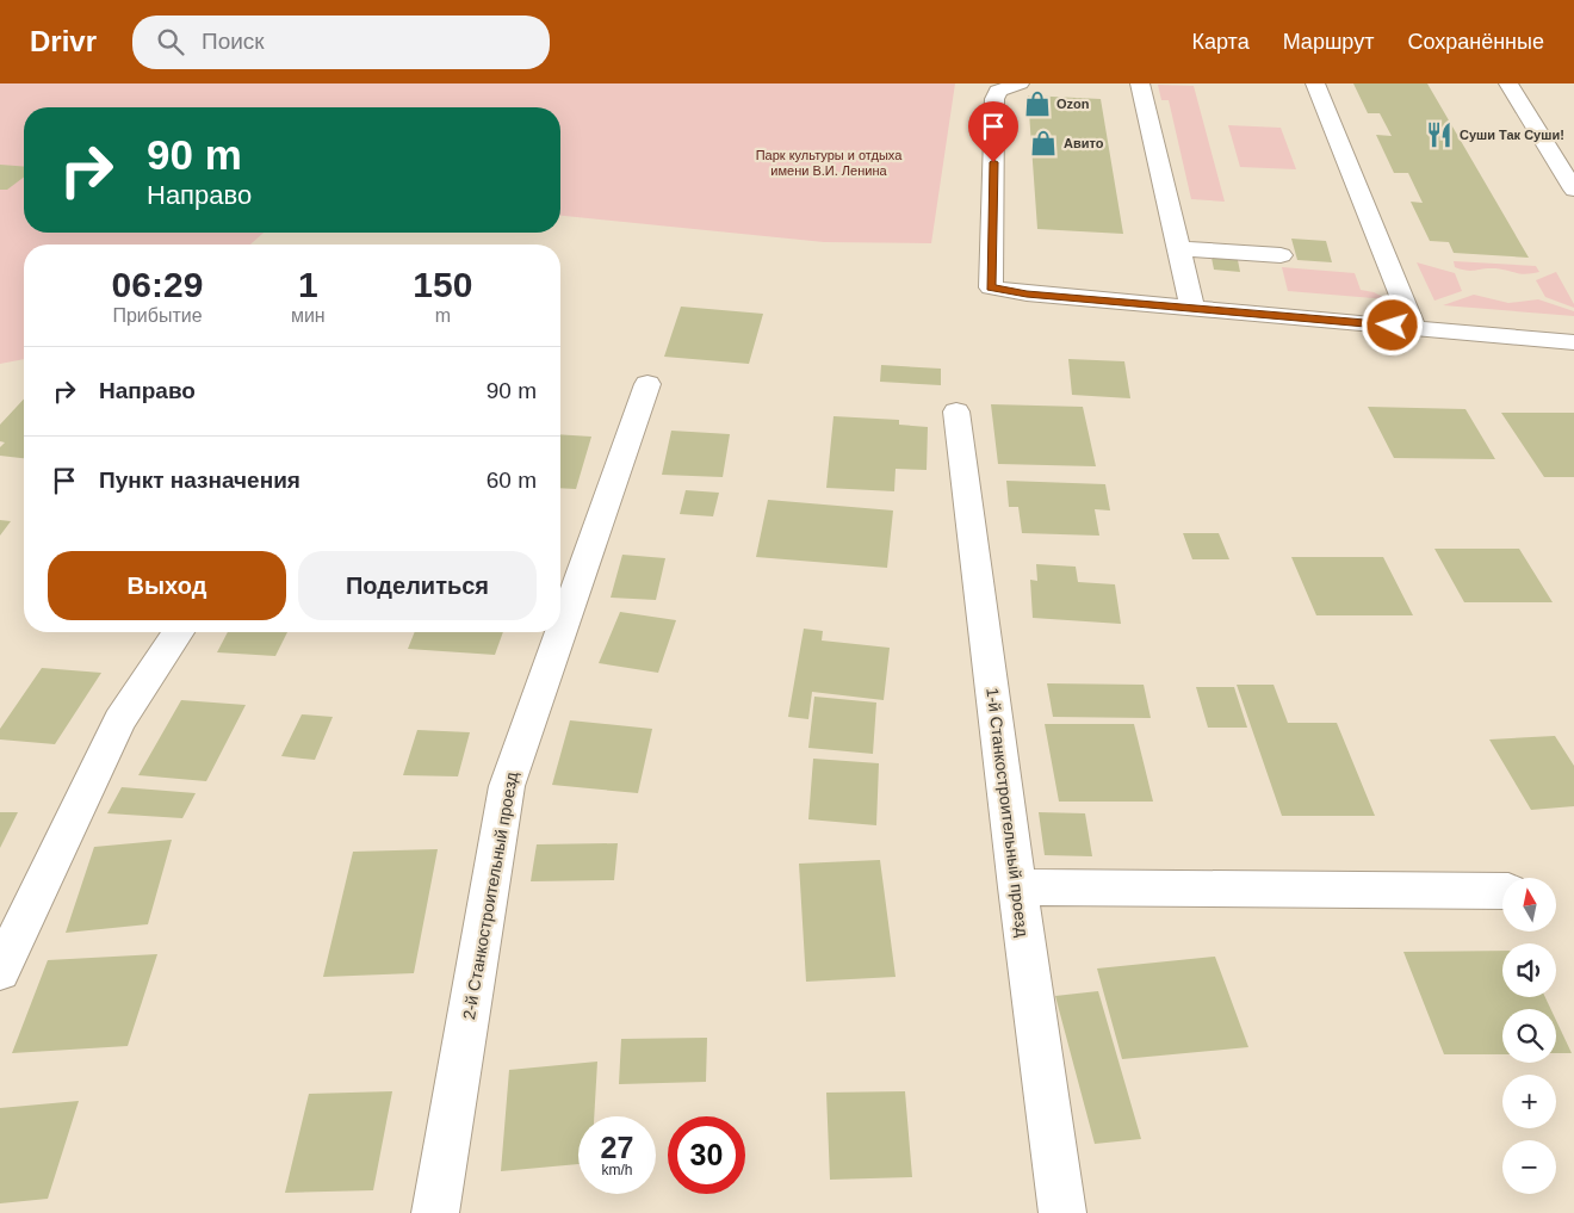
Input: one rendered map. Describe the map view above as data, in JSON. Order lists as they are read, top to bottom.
{
  "streets": {
    "street": ["1-й Станкостроительный проезд", "2-й Станкостроительный проезд"]
  },
  "parks": ["Парк культуры и отдыха имени В.И. Ленина"],
  "places": {
    "shop": ["Ozon", "Авито"],
    "restaurant": ["Суши Так Суши!"]
  },
  "north": "top",
  "page": {
    "header": "Drivr",
    "search": "Поиск",
    "nav": ["Карта", "Маршрут", "Сохранённые"],
    "turn": ["90 m", "Направо"],
    "eta": [
      "06:29",
      "Прибытие",
      "1",
      "мин",
      "150",
      "m"
    ],
    "list": [
      {
        "name": "Направо",
        "value": "90 m"
      },
      {
        "name": "Пункт назначения",
        "value": "60 m"
      }
    ],
    "buttons": ["Выход", "Поделиться"],
    "map_buttons": ["+", "−"],
    "speed": "27 km/h",
    "limit": "30"
  }
}
